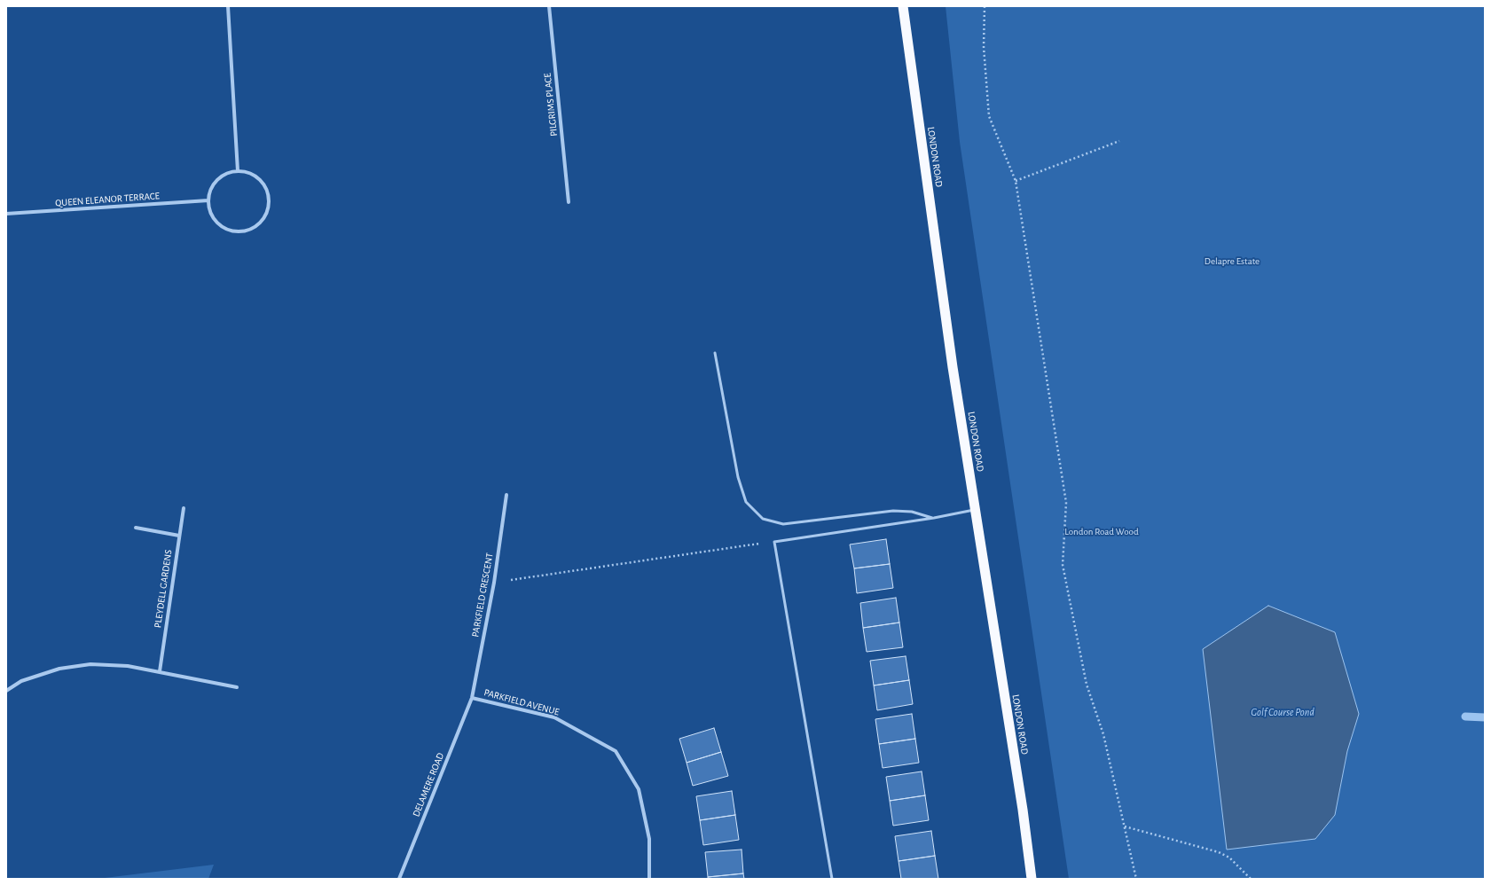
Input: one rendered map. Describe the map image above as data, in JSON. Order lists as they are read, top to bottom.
{
  "streets": {
    "highway": ["LONDON ROAD"],
    "street": [
      "PILGRIMS PLACE",
      "QUEEN ELEANOR TERRACE",
      "PLEYDELL GARDENS",
      "PARKFIELD CRESCENT",
      "PARKFIELD AVENUE",
      "DELAMERE ROAD"
    ]
  },
  "crossings": [
    ["PARKFIELD CRESCENT", "PARKFIELD AVENUE"],
    ["PARKFIELD CRESCENT", "DELAMERE ROAD"],
    ["PARKFIELD AVENUE", "DELAMERE ROAD"]
  ],
  "water": ["Golf Course Pond"],
  "parks": ["Delapre Estate", "London Road Wood"]
}
